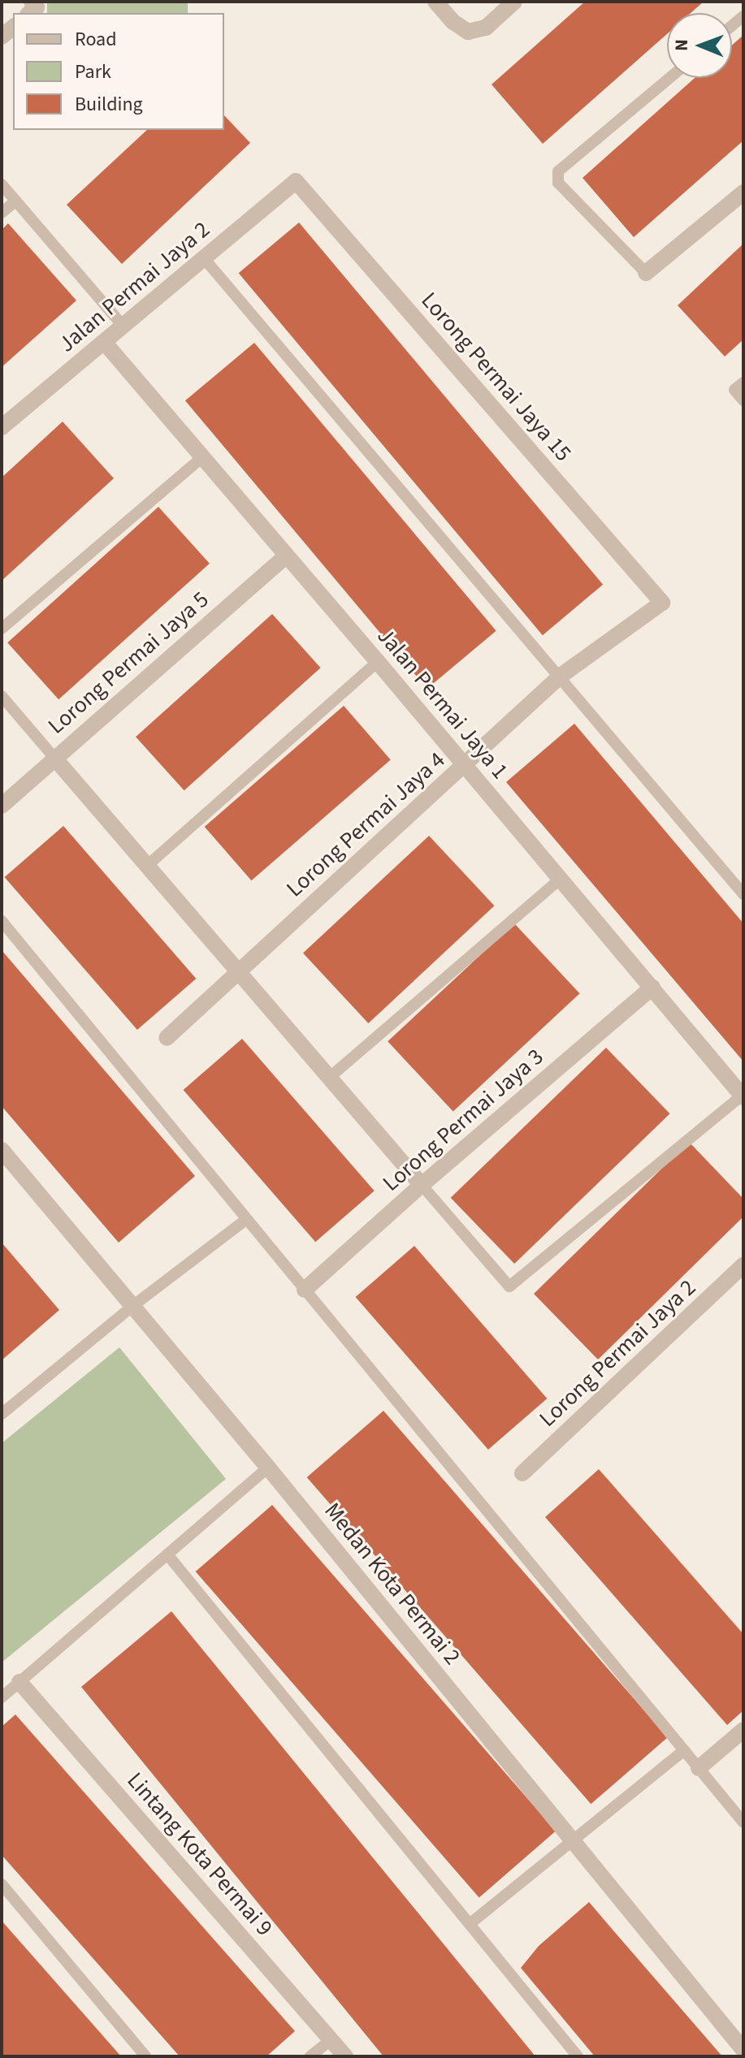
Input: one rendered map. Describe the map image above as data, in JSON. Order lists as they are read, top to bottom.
{
  "streets": {
    "street": [
      "Jalan Permai Jaya 2",
      "Lorong Permai Jaya 15",
      "Lorong Permai Jaya 5",
      "Jalan Permai Jaya 1",
      "Lorong Permai Jaya 4",
      "Lorong Permai Jaya 3",
      "Lorong Permai Jaya 2",
      "Medan Kota Permai 2",
      "Lintang Kota Permai 9"
    ]
  },
  "crossings": [
    ["Jalan Permai Jaya 2", "Lorong Permai Jaya 15"],
    ["Jalan Permai Jaya 2", "Jalan Permai Jaya 1"],
    ["Lorong Permai Jaya 15", "Lorong Permai Jaya 4"],
    ["Lorong Permai Jaya 5", "Jalan Permai Jaya 1"],
    ["Jalan Permai Jaya 1", "Lorong Permai Jaya 4"],
    ["Jalan Permai Jaya 1", "Lorong Permai Jaya 3"]
  ],
  "legend": ["Road", "Park", "Building"],
  "north": "left"
}
